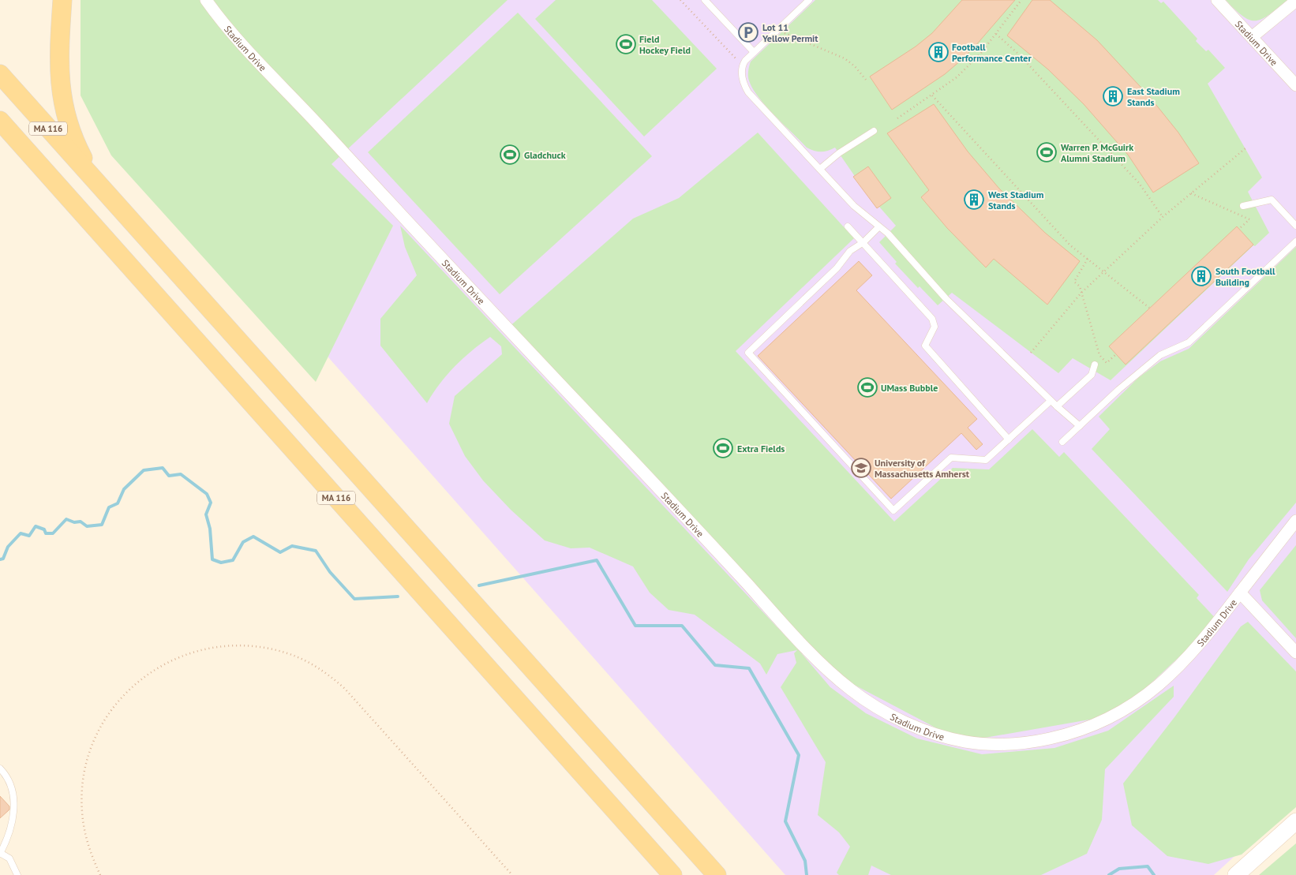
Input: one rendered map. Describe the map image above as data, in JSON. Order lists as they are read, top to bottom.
{
  "streets": {
    "main road": ["MA 116"],
    "street": ["Stadium Drive"]
  },
  "places": {
    "parking": ["Lot 11 Yellow Permit"],
    "sports": [
      "Field Hockey Field",
      "Warren P. McGuirk Alumni Stadium",
      "Gladchuck",
      "UMass Bubble",
      "Extra Fields"
    ],
    "building": [
      "Football Performance Center",
      "East Stadium Stands",
      "West Stadium Stands",
      "South Football Building"
    ],
    "school or university": ["University of Massachusetts Amherst"]
  }
}
